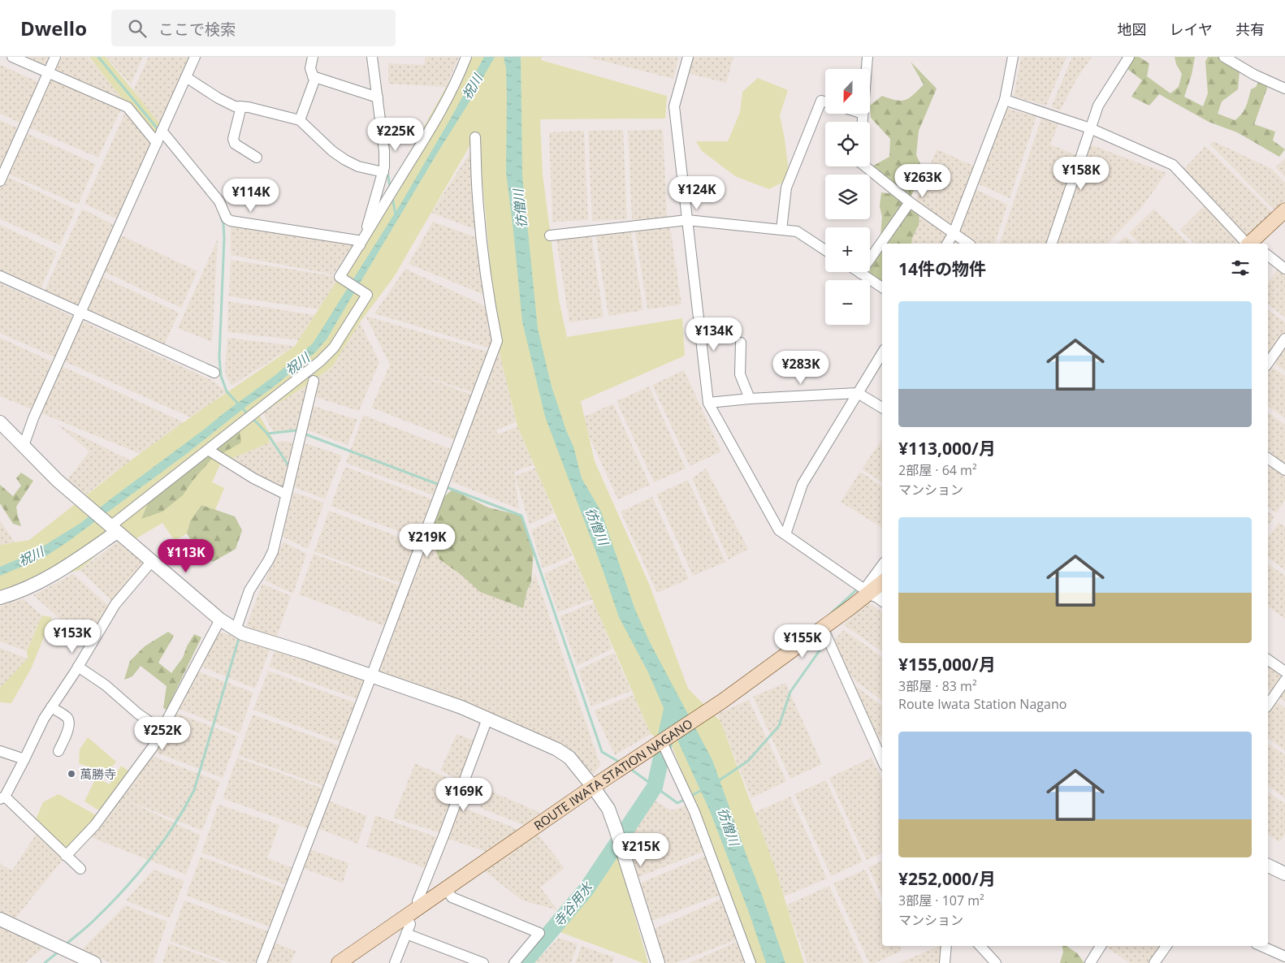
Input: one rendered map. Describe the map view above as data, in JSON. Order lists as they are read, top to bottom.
{
  "streets": {
    "main road": ["ROUTE IWATA STATION NAGANO"]
  },
  "water": ["祝川", "彷僧川", "寺谷用水"],
  "places": ["萬勝寺"],
  "north": "bottom",
  "page": {
    "header": "Dwello",
    "search": "ここで検索",
    "nav": ["地図", "レイヤ", "共有"],
    "map_buttons": ["+", "−"],
    "price": [
      "¥225K",
      "¥158K",
      "¥263K",
      "¥124K",
      "¥114K",
      "¥134K",
      "¥283K",
      "¥219K",
      "¥113K",
      "¥153K",
      "¥155K",
      "¥252K",
      "¥169K",
      "¥215K"
    ],
    "heading": "14件の物件",
    "list": [
      {
        "name": "¥113,000/月",
        "note": "2部屋 · 64 m² · マンション"
      },
      {
        "name": "¥155,000/月",
        "note": "3部屋 · 83 m² · Route Iwata Station Nagano"
      },
      {
        "name": "¥252,000/月",
        "note": "3部屋 · 107 m² · マンション"
      }
    ]
  }
}
